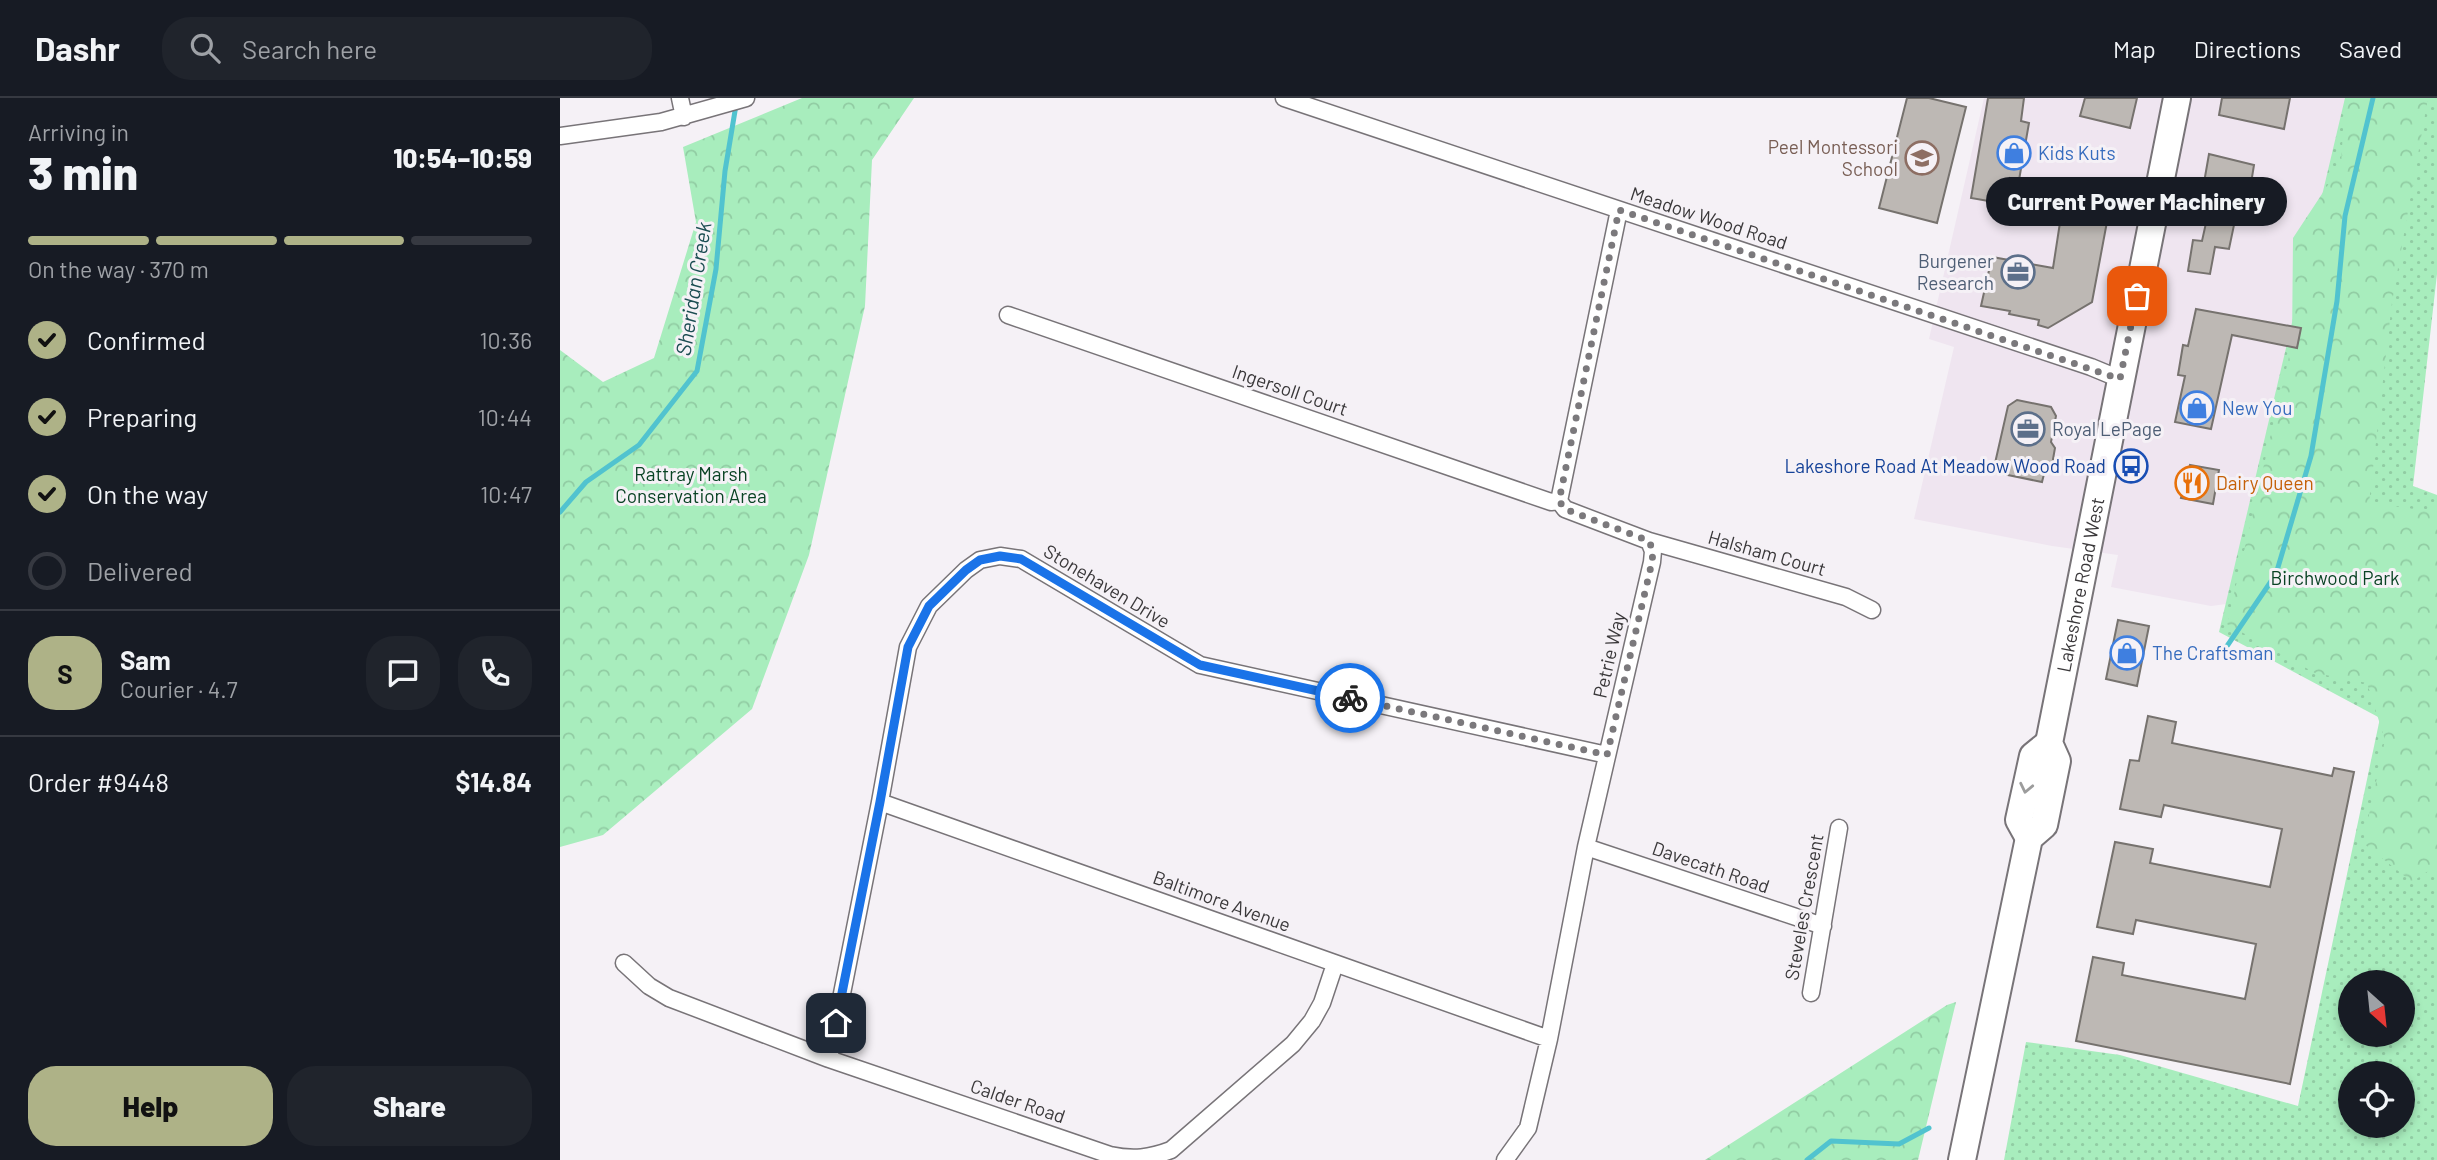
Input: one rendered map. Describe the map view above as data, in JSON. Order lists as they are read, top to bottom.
{
  "streets": {
    "main road": ["Lakeshore Road West"],
    "street": [
      "Meadow Wood Road",
      "Ingersoll Court",
      "Halsham Court",
      "Stonehaven Drive",
      "Petrie Way",
      "Davecath Road",
      "Baltimore Avenue",
      "Steveles Crescent",
      "Calder Road"
    ]
  },
  "crossings": [
    ["Meadow Wood Road", "Lakeshore Road West"],
    ["Halsham Court", "Petrie Way"],
    ["Stonehaven Drive", "Petrie Way"],
    ["Stonehaven Drive", "Baltimore Avenue"],
    ["Stonehaven Drive", "Calder Road"],
    ["Petrie Way", "Davecath Road"],
    ["Petrie Way", "Baltimore Avenue"],
    ["Davecath Road", "Steveles Crescent"],
    ["Baltimore Avenue", "Calder Road"]
  ],
  "water": ["Sheridan Creek"],
  "parks": ["Rattray Marsh Conservation Area", "Birchwood Park"],
  "places": {
    "shop": ["Kids Kuts", "New You", "The Craftsman"],
    "school or university": ["Peel Montessori School"],
    "office": ["Burgener Research", "Royal LePage"],
    "other": ["Current Power Machinery"],
    "bus stop": ["Lakeshore Road At Meadow Wood Road"],
    "restaurant": ["Dairy Queen"]
  },
  "north": "bottom right",
  "page": {
    "header": "Dashr",
    "search": "Search here",
    "nav": ["Map", "Directions", "Saved"],
    "heading": ["3 min", "Arriving in", "10:54–10:59"],
    "panel": [
      "Sam",
      "Courier · 4.7",
      "Order #9448",
      "$14.84"
    ],
    "bubble": "Current Power Machinery",
    "bar": "On the way · 370 m",
    "list": [
      ["Confirmed", "10:36"],
      ["Preparing", "10:44"],
      ["On the way", "10:47"],
      "Delivered"
    ],
    "round": "S",
    "buttons": ["Help", "Share"]
  }
}
